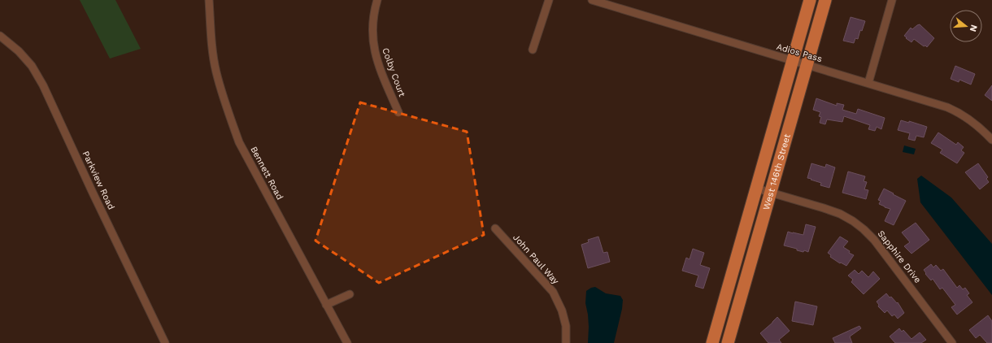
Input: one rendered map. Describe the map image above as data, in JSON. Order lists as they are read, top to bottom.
{
  "streets": {
    "main road": ["West 146th Street"],
    "street": [
      "Adios Pass",
      "Colby Court",
      "Bennett Road",
      "Parkview Road",
      "Sapphire Drive",
      "John Paul Way"
    ]
  },
  "crossings": [
    ["Adios Pass", "West 146th Street"],
    ["West 146th Street", "Sapphire Drive"]
  ],
  "north": "right"
}
